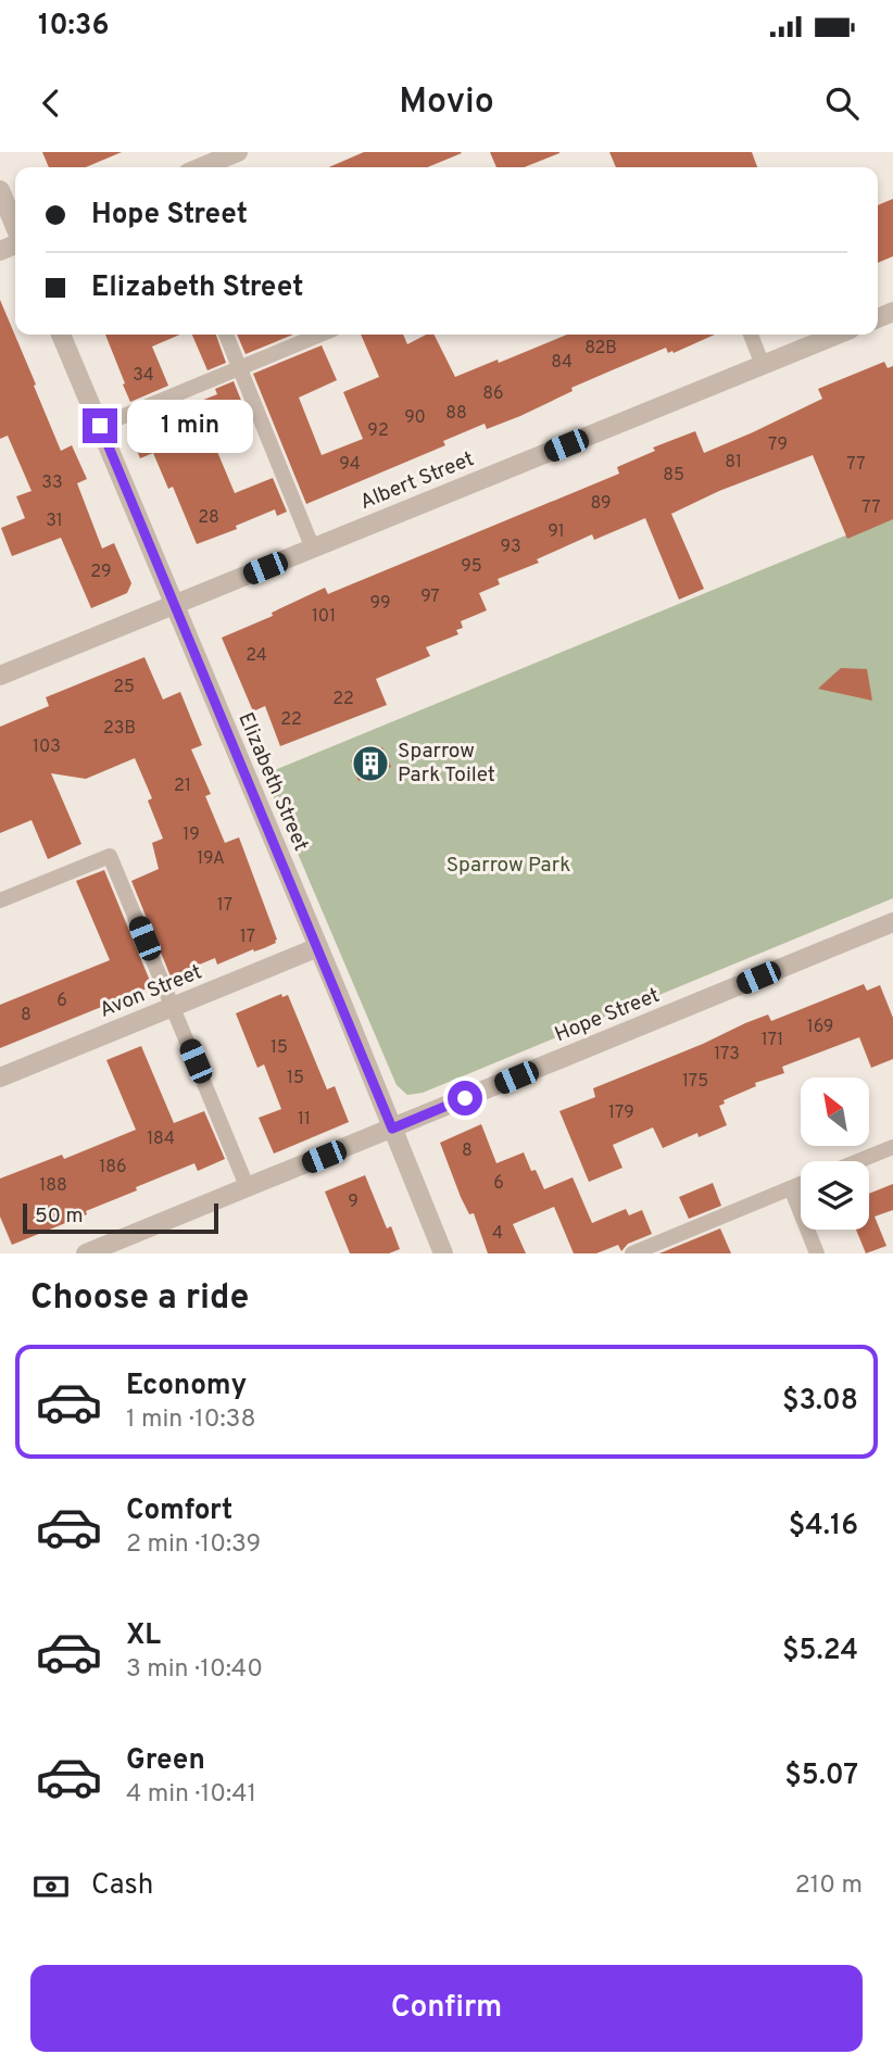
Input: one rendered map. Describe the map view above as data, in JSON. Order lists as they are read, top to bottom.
{
  "streets": {
    "street": [
      "Albert Street",
      "Elizabeth Street",
      "Avon Street",
      "Hope Street"
    ]
  },
  "crossings": [
    ["Albert Street", "Elizabeth Street"],
    ["Elizabeth Street", "Avon Street"],
    ["Elizabeth Street", "Hope Street"]
  ],
  "parks": ["Sparrow Park"],
  "places": {
    "building": ["Sparrow Park Toilet"]
  },
  "house_numbers": [
    "82B",
    "84",
    "34",
    "86",
    "88",
    "90",
    "92",
    "79",
    "81",
    "94",
    "77",
    "85",
    "33",
    "89",
    "77",
    "28",
    "31",
    "91",
    "93",
    "95",
    "29",
    "97",
    "99",
    "101",
    "24",
    "25",
    "22",
    "22",
    "23B",
    "103",
    "21",
    "19",
    "19A",
    "17",
    "17",
    "6",
    "8",
    "169",
    "171",
    "15",
    "173",
    "15",
    "175",
    "179",
    "11",
    "184",
    "8",
    "186",
    "6",
    "188",
    "9",
    "4"
  ],
  "scale_bar": "50 m",
  "north": "top left",
  "page": {
    "status": "10:36",
    "header": "Movio",
    "banner": ["Hope Street", "Elizabeth Street"],
    "bubble": "1 min",
    "scale": "50 m",
    "heading": "Choose a ride",
    "list": [
      {
        "name": "Economy",
        "note": "1 min · 10:38",
        "value": "$3.08"
      },
      {
        "name": "Comfort",
        "note": "2 min · 10:39",
        "value": "$4.16"
      },
      {
        "name": "XL",
        "note": "3 min · 10:40",
        "value": "$5.24"
      },
      {
        "name": "Green",
        "note": "4 min · 10:41",
        "value": "$5.07"
      }
    ],
    "pay": ["Cash", "210 m"],
    "buttons": "Confirm"
  }
}
